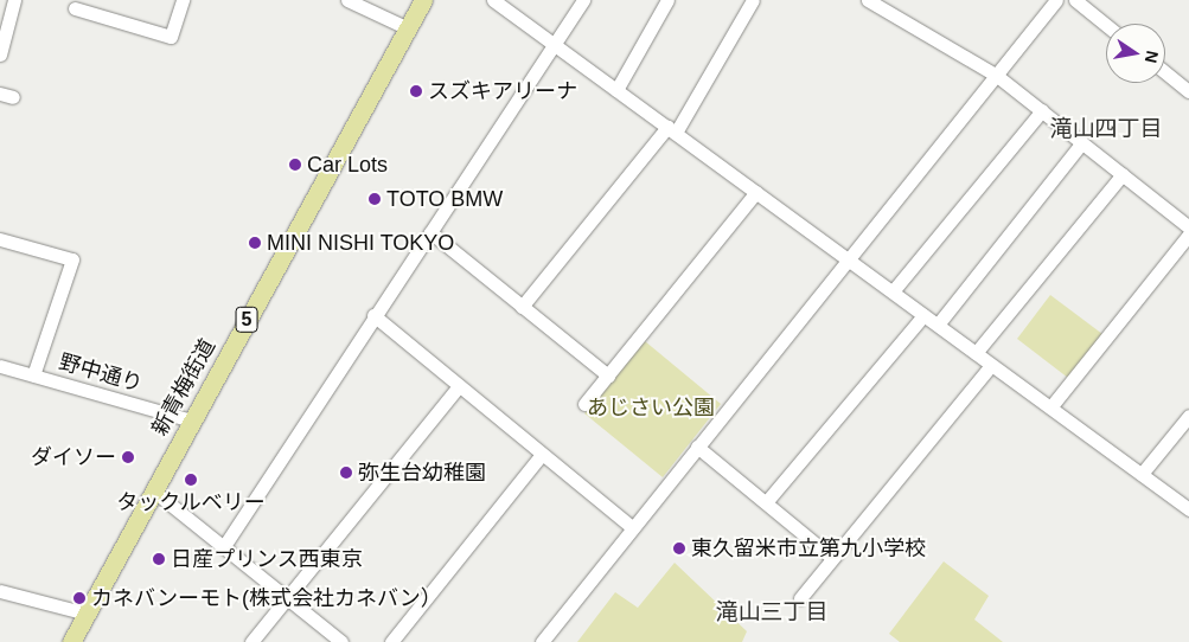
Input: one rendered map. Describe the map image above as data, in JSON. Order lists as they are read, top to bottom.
{
  "streets": {
    "main road": ["5", "新青梅街道"],
    "street": ["野中通り"]
  },
  "crossings": [
    ["野中通り", "新青梅街道"]
  ],
  "districts": ["滝山四丁目", "滝山三丁目"],
  "parks": ["あじさい公園"],
  "places": [
    "スズキアリーナ",
    "Car Lots",
    "TOTO BMW",
    "MINI NISHI TOKYO",
    "ダイソー",
    "弥生台幼稚園",
    "タックルベリー",
    "東久留米市立第九小学校",
    "日産プリンス西東京",
    "カネバンーモト(株式会社カネバン）"
  ],
  "north": "right"
}
